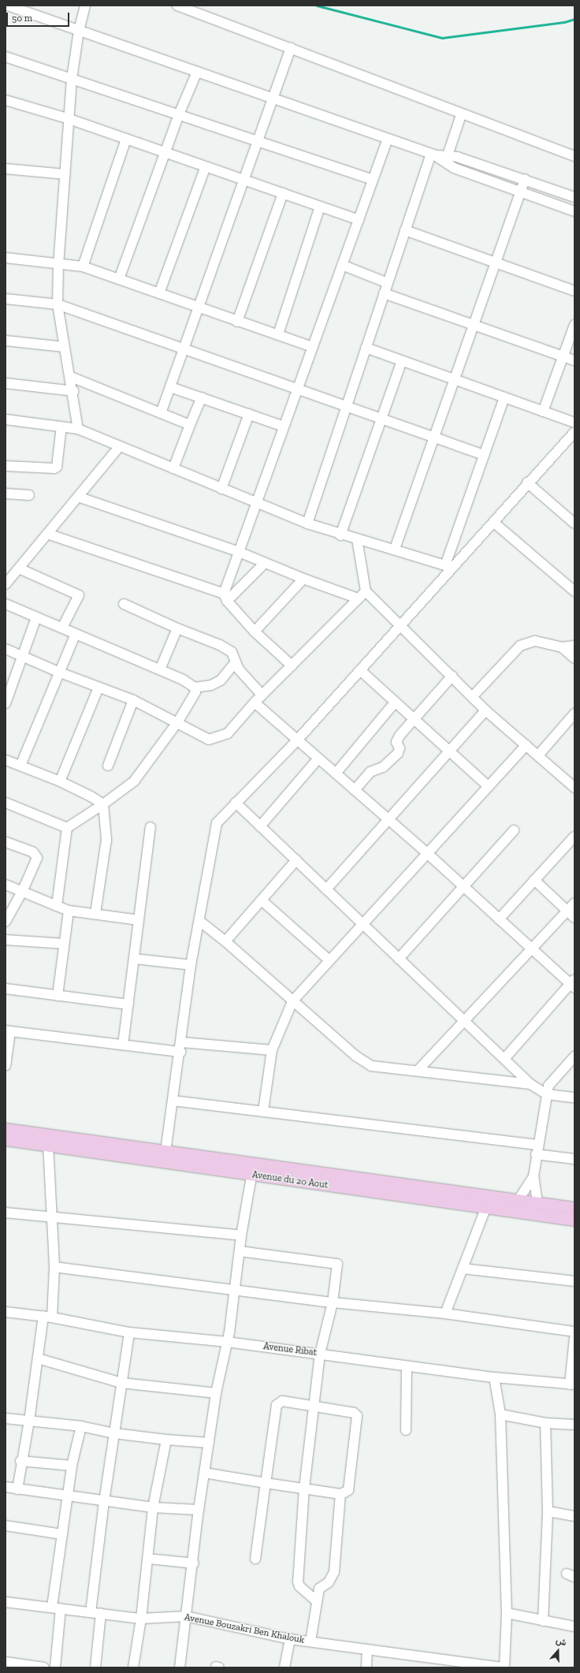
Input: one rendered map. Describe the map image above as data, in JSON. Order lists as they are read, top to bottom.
{
  "streets": {
    "main road": ["Avenue du 20 Aout"],
    "street": ["Avenue Ribat", "Avenue Bouzakri Ben Khalouk"]
  },
  "scale_bar": "50 m",
  "north": "top"
}
